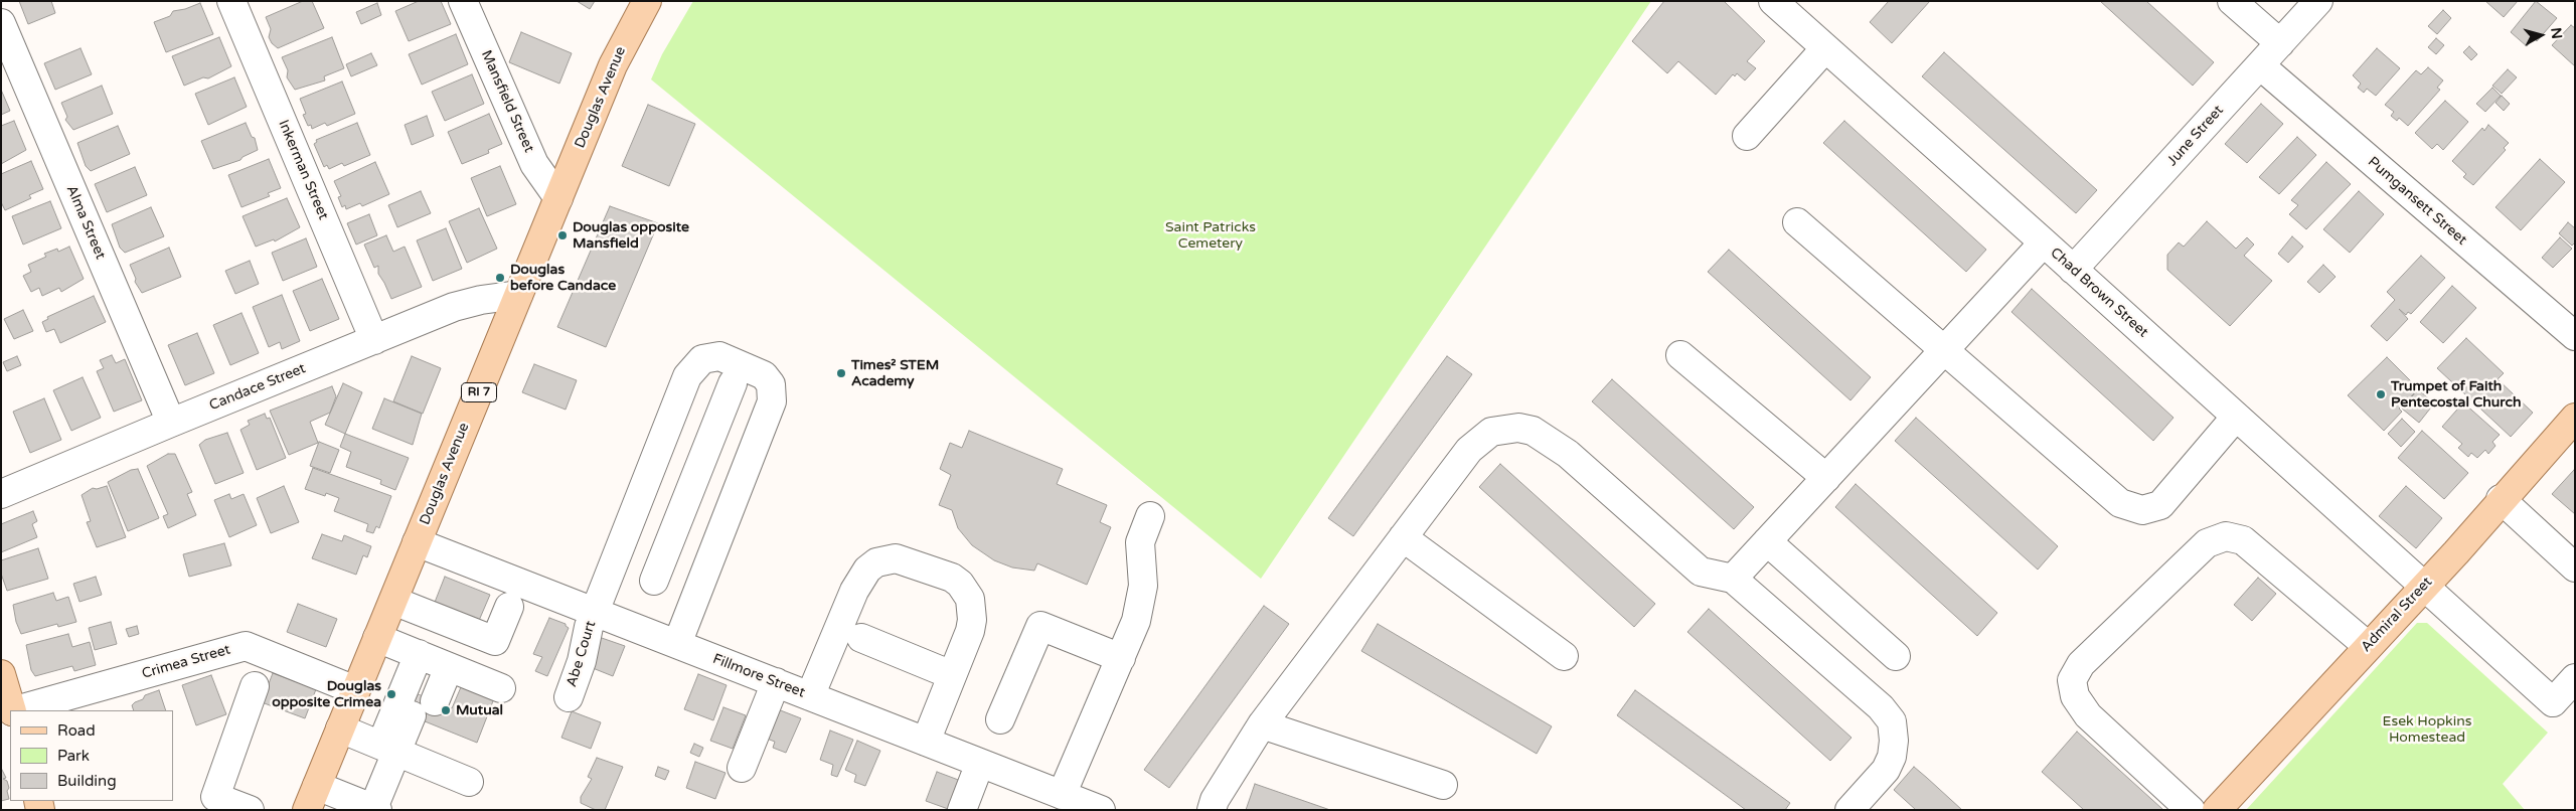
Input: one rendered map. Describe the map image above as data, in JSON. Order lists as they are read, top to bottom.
{
  "streets": {
    "main road": ["Douglas Avenue", "RI 7", "Admiral Street"],
    "street": [
      "Mansfield Street",
      "June Street",
      "Inkerman Street",
      "Pumgansett Street",
      "Alma Street",
      "Chad Brown Street",
      "Candace Street",
      "Abe Court",
      "Crimea Street",
      "Fillmore Street"
    ]
  },
  "crossings": [
    ["Douglas Avenue", "Mansfield Street"],
    ["Douglas Avenue", "Candace Street"],
    ["Douglas Avenue", "Crimea Street"],
    ["Douglas Avenue", "Fillmore Street"],
    ["June Street", "Pumgansett Street"],
    ["June Street", "Chad Brown Street"],
    ["Inkerman Street", "Candace Street"],
    ["Alma Street", "Candace Street"],
    ["Chad Brown Street", "Admiral Street"],
    ["Abe Court", "Fillmore Street"]
  ],
  "parks": ["Saint Patricks Cemetery", "Esek Hopkins Homestead"],
  "places": [
    "Douglas opposite Mansfield",
    "Douglas before Candace",
    "Times² STEM Academy",
    "Trumpet of Faith Pentecostal Church",
    "Douglas opposite Crimea",
    "Mutual"
  ],
  "legend": ["Road", "Park", "Building"],
  "north": "right"
}
